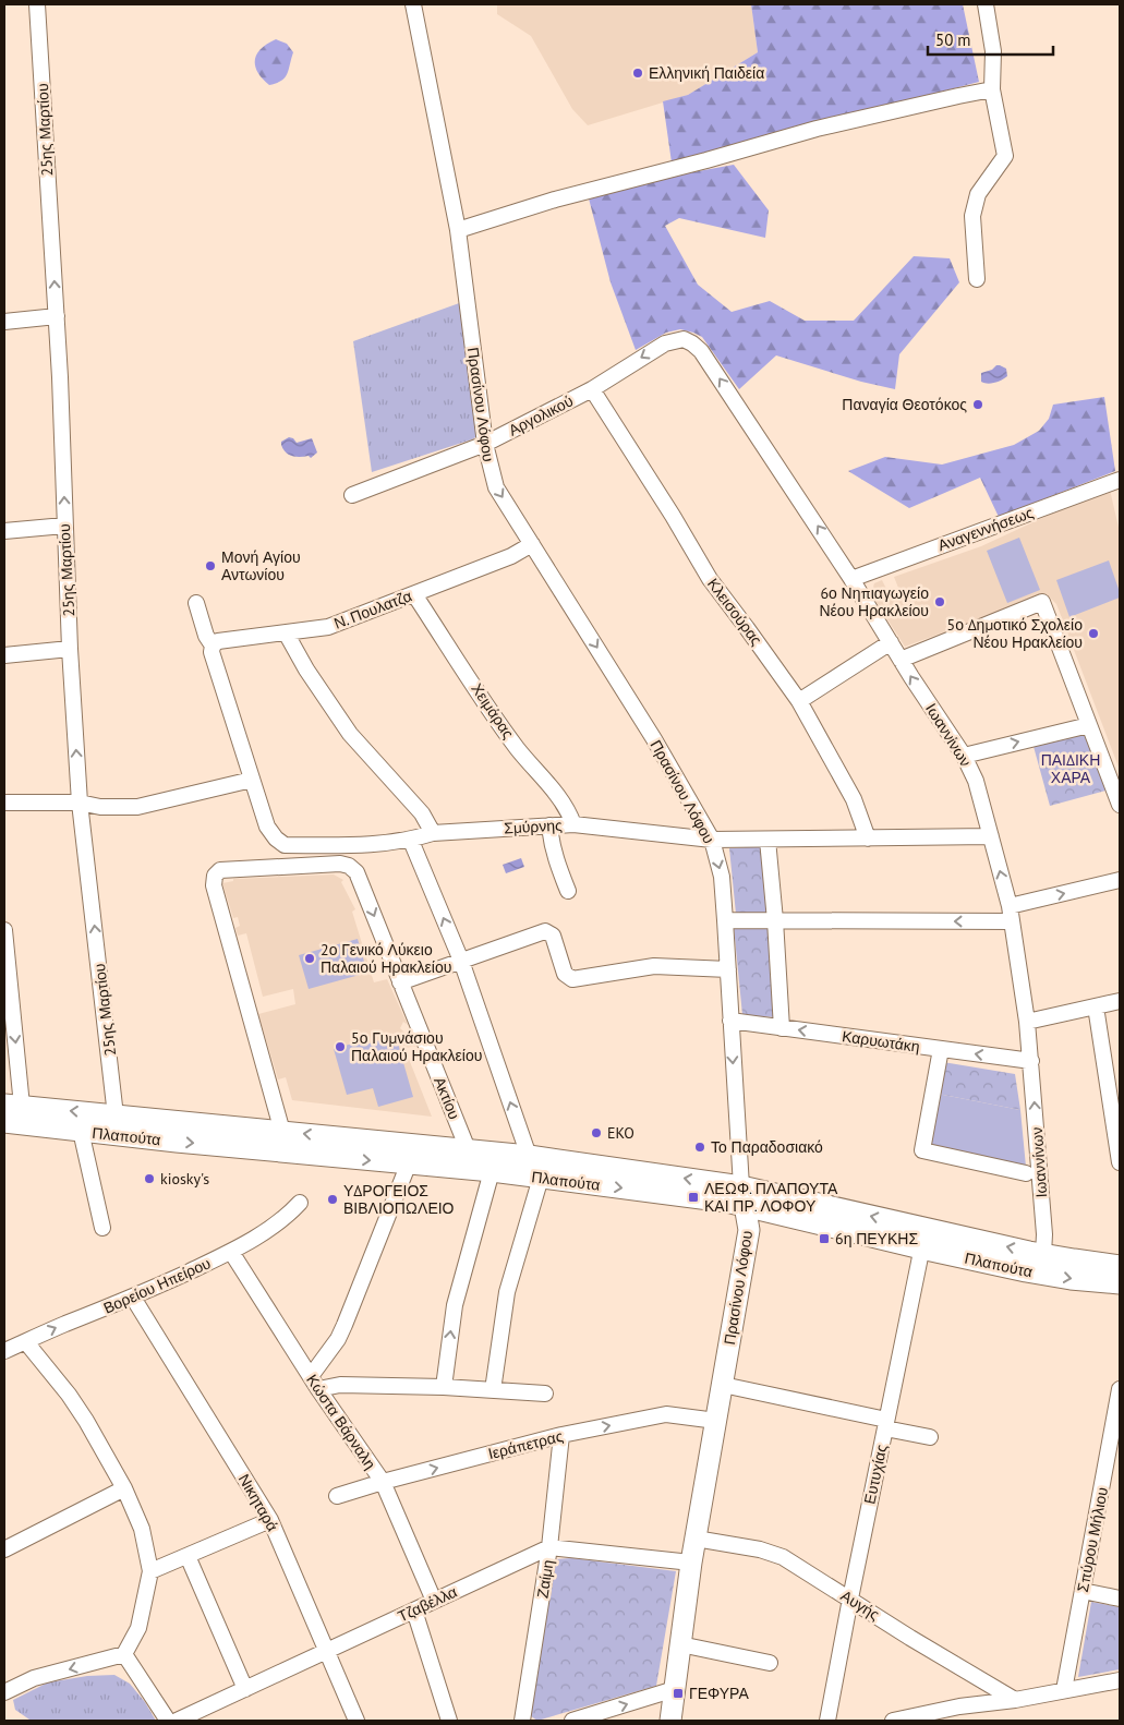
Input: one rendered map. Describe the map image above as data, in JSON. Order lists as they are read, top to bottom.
{
  "streets": {
    "main road": ["Πρασίνου Λόφου", "Πλαπούτα"],
    "street": [
      "25ης Μαρτίου",
      "Αργολικού",
      "Αναγεννήσεως",
      "Ν. Πουλατζα",
      "Κλεισούρας",
      "Χειμάρας",
      "Ιωαννίνων",
      "Σμύρνης",
      "Καρυωτάκη",
      "Ακτίου",
      "Βορείου Ηπείρου",
      "Κώστα Βάρναλη",
      "Ιεράπετρας",
      "Ευτυχίας",
      "Νικηταρά",
      "Σπύρου Μήλιου",
      "Ζαίμη",
      "Τζαβέλλα",
      "Αυγής"
    ]
  },
  "crossings": [
    ["25ης Μαρτίου", "Πλαπούτα"],
    ["Πρασίνου Λόφου", "Αργολικού"],
    ["Πρασίνου Λόφου", "Ν. Πουλατζα"],
    ["Πρασίνου Λόφου", "Σμύρνης"],
    ["Πρασίνου Λόφου", "Καρυωτάκη"],
    ["Πρασίνου Λόφου", "Πλαπούτα"],
    ["Πρασίνου Λόφου", "Ιεράπετρας"],
    ["Πρασίνου Λόφου", "Αυγής"],
    ["Αργολικού", "Κλεισούρας"],
    ["Αργολικού", "Ιωαννίνων"],
    ["Αναγεννήσεως", "Ιωαννίνων"],
    ["Ν. Πουλατζα", "Χειμάρας"],
    ["Κλεισούρας", "Σμύρνης"],
    ["Χειμάρας", "Σμύρνης"],
    ["Ιωαννίνων", "Σμύρνης"],
    ["Ιωαννίνων", "Καρυωτάκη"],
    ["Ιωαννίνων", "Πλαπούτα"],
    ["Ακτίου", "Πλαπούτα"],
    ["Πλαπούτα", "Ευτυχίας"],
    ["Βορείου Ηπείρου", "Κώστα Βάρναλη"],
    ["Βορείου Ηπείρου", "Νικηταρά"],
    ["Κώστα Βάρναλη", "Ιεράπετρας"],
    ["Κώστα Βάρναλη", "Τζαβέλλα"],
    ["Ιεράπετρας", "Ζαίμη"],
    ["Ευτυχίας", "Αυγής"],
    ["Νικηταρά", "Τζαβέλλα"],
    ["Ζαίμη", "Τζαβέλλα"]
  ],
  "one_way": ["25ης Μαρτίου", "Πρασίνου Λόφου", "Ιωαννίνων"],
  "parks": ["ΠΑΙΔΙΚΗ ΧΑΡΑ"],
  "places": {
    "other": [
      "Ελληνική Παιδεία",
      "Παναγία Θεοτόκος",
      "Μονή Αγίου Αντωνίου",
      "6ο Νηπιαγωγείο Νέου Ηρακλείου",
      "5ο Δημοτικό Σχολείο Νέου Ηρακλείου",
      "2ο Γενικό Λύκειο Παλαιού Ηρακλείου",
      "5ο Γυμνάσιου Παλαιού Ηρακλείου",
      "EKO",
      "Το Παραδοσιακό",
      "kiosky's",
      "ΥΔΡΟΓΕΙΟΣ ΒΙΒΛΙΟΠΩΛΕΙΟ"
    ],
    "transit": ["ΛΕΩΦ. ΠΛΑΠΟΥΤΑ ΚΑΙ ΠΡ. ΛΟΦΟΥ", "6η ΠΕΥΚΗΣ", "ΓΕΦΥΡΑ"]
  },
  "scale_bar": "50 m"
}
